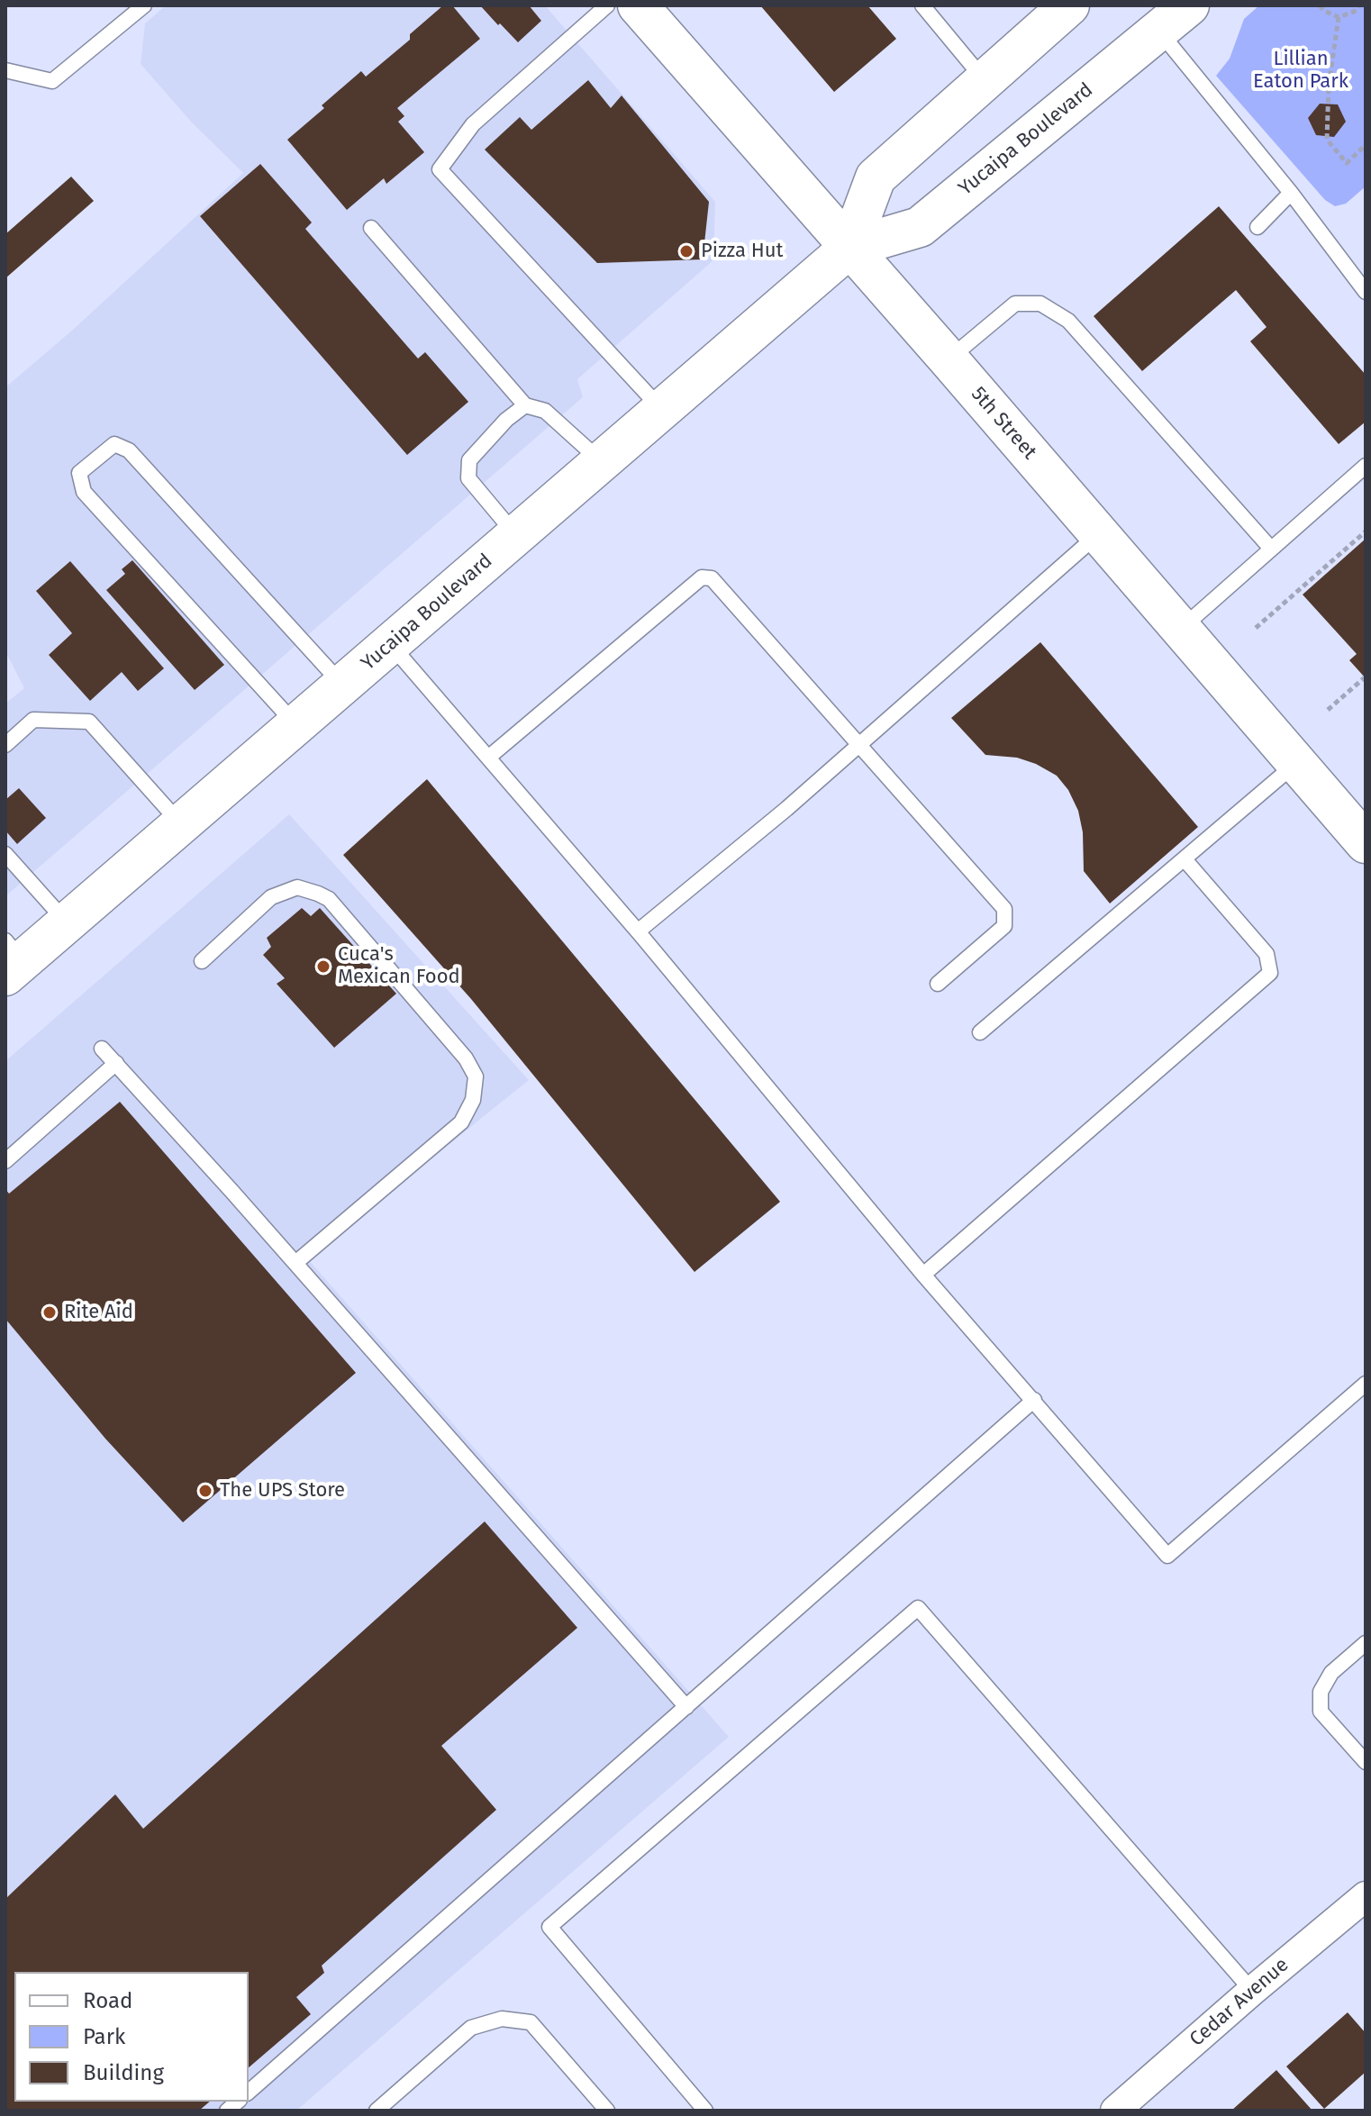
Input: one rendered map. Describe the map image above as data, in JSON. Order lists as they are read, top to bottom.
{
  "streets": {
    "main road": ["Yucaipa Boulevard", "5th Street"],
    "street": ["Cedar Avenue"]
  },
  "crossings": [
    ["Yucaipa Boulevard", "5th Street"]
  ],
  "parks": ["Lillian Eaton Park"],
  "places": [
    "Pizza Hut",
    "Cuca's Mexican Food",
    "Rite Aid",
    "The UPS Store"
  ],
  "legend": ["Road", "Park", "Building"]
}
